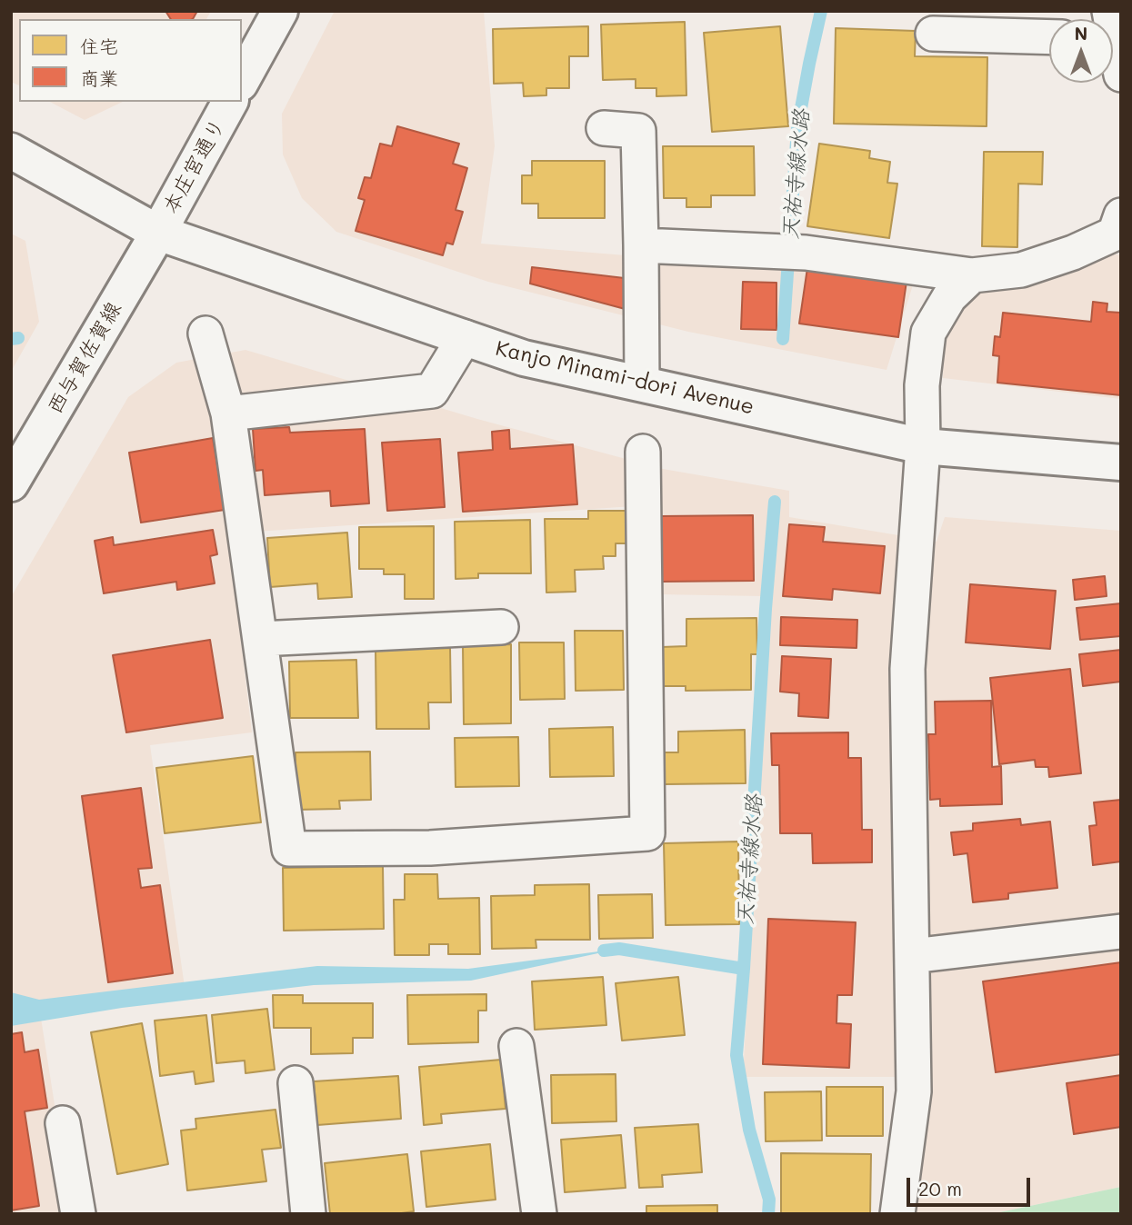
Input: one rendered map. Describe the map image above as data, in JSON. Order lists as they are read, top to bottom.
{
  "streets": {
    "main road": ["本庄宮通り", "西与賀佐賀線", "Kanjo Minami-dori Avenue"]
  },
  "crossings": [
    ["本庄宮通り", "西与賀佐賀線"],
    ["本庄宮通り", "Kanjo Minami-dori Avenue"],
    ["西与賀佐賀線", "Kanjo Minami-dori Avenue"]
  ],
  "water": ["天祐寺線水路"],
  "legend": ["住宅", "商業"],
  "scale_bar": "20 m",
  "north": "top"
}
